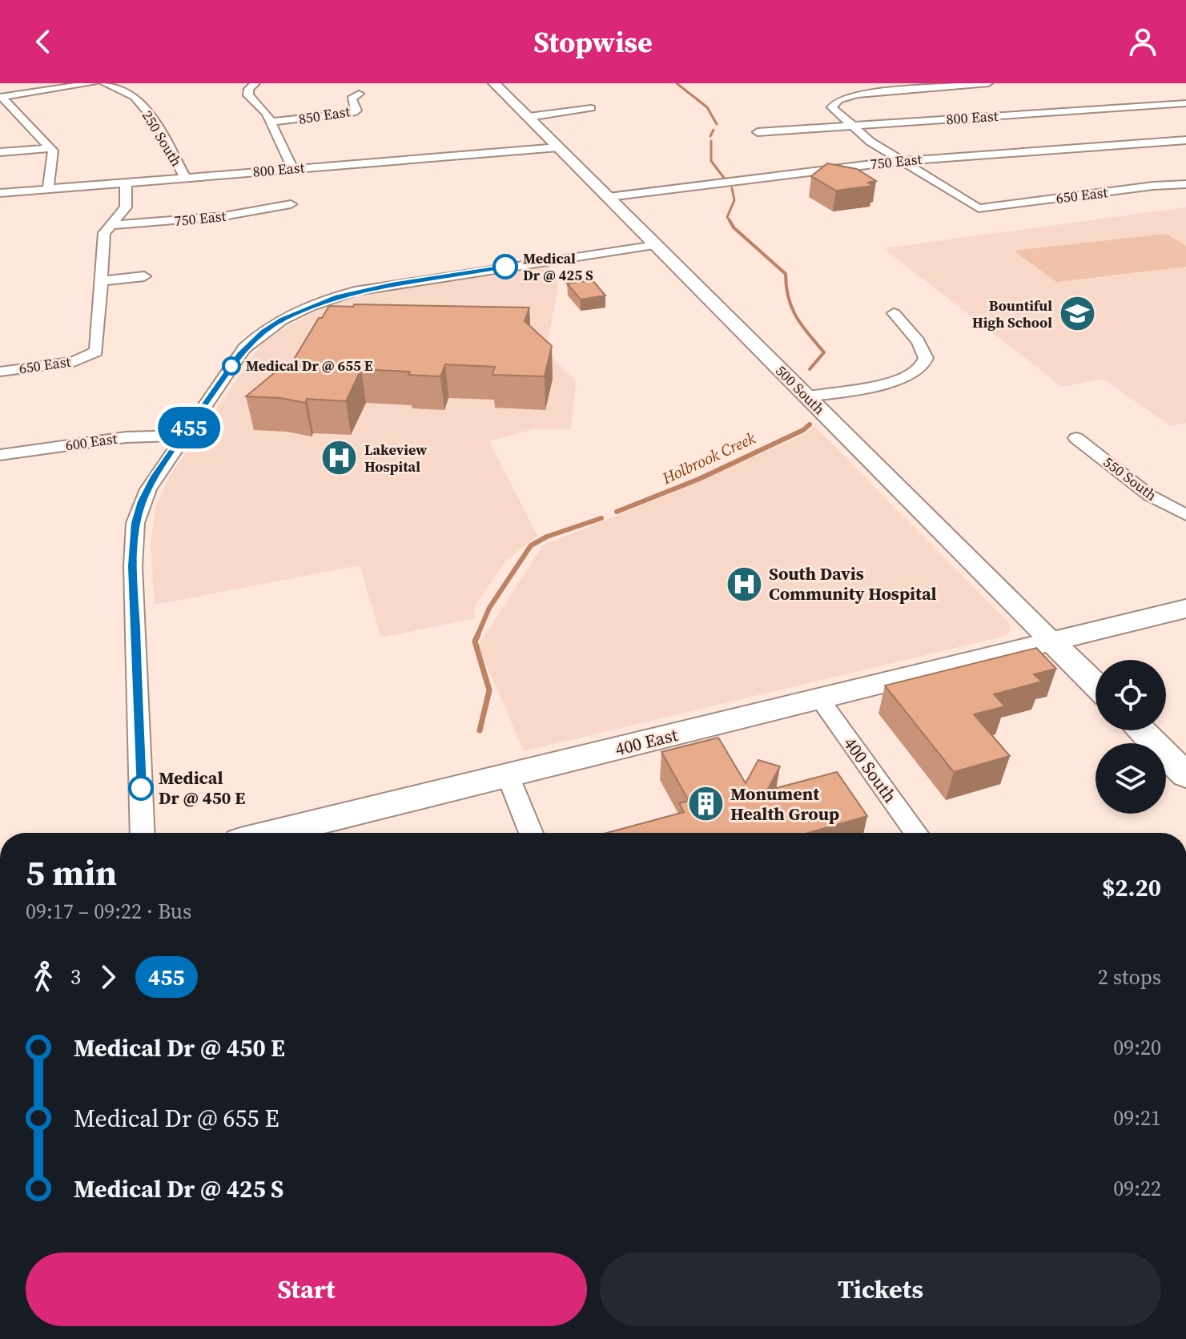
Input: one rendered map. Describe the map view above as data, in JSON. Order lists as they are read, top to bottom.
{
  "streets": {
    "main road": ["500 South", "400 East"],
    "street": [
      "850 East",
      "800 East",
      "250 South",
      "750 East",
      "650 East",
      "600 East",
      "550 South",
      "400 South"
    ]
  },
  "crossings": [
    ["800 East", "250 South"],
    ["800 East", "500 South"],
    ["750 East", "650 East"],
    ["750 East", "500 South"],
    ["500 South", "400 East"],
    ["400 East", "400 South"]
  ],
  "water": ["Holbrook Creek"],
  "places": {
    "other": ["Medical Dr @ 425 S", "Medical Dr @ 655 E", "Medical Dr @ 450 E"],
    "school or university": ["Bountiful High School"],
    "hospital": ["Lakeview Hospital", "South Davis Community Hospital"],
    "building": ["Monument Health Group"]
  },
  "lines": ["bus line 455"],
  "page": {
    "header": "Stopwise",
    "on_map": "455",
    "heading": ["5 min", "09:17 – 09:22 · Bus", "$2.20"],
    "legs": ["3", "455", "2 stops"],
    "list": [
      {
        "name": "Medical Dr @ 450 E",
        "value": "09:20"
      },
      {
        "name": "Medical Dr @ 655 E",
        "value": "09:21"
      },
      {
        "name": "Medical Dr @ 425 S",
        "value": "09:22"
      }
    ],
    "buttons": ["Start", "Tickets"]
  }
}
